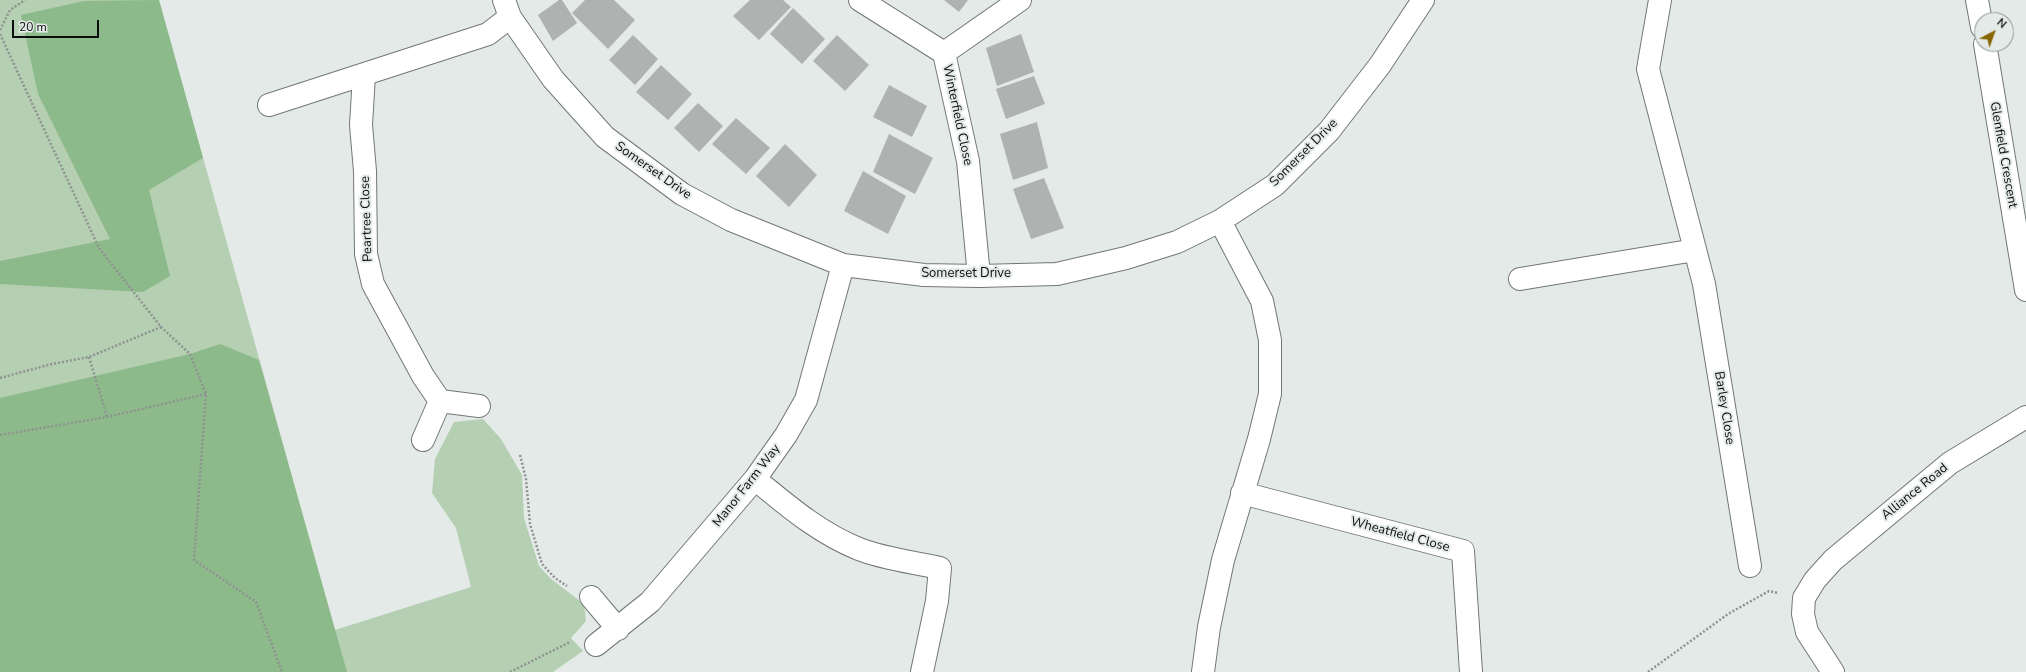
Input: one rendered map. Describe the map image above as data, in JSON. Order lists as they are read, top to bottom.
{
  "streets": {
    "street": [
      "Winterfield Close",
      "Somerset Drive",
      "Glenfield Crescent",
      "Peartree Close",
      "Barley Close",
      "Manor Farm Way",
      "Alliance Road",
      "Wheatfield Close"
    ]
  },
  "crossings": [
    ["Winterfield Close", "Somerset Drive"],
    ["Somerset Drive", "Manor Farm Way"]
  ],
  "scale_bar": "20 m",
  "north": "top right"
}
